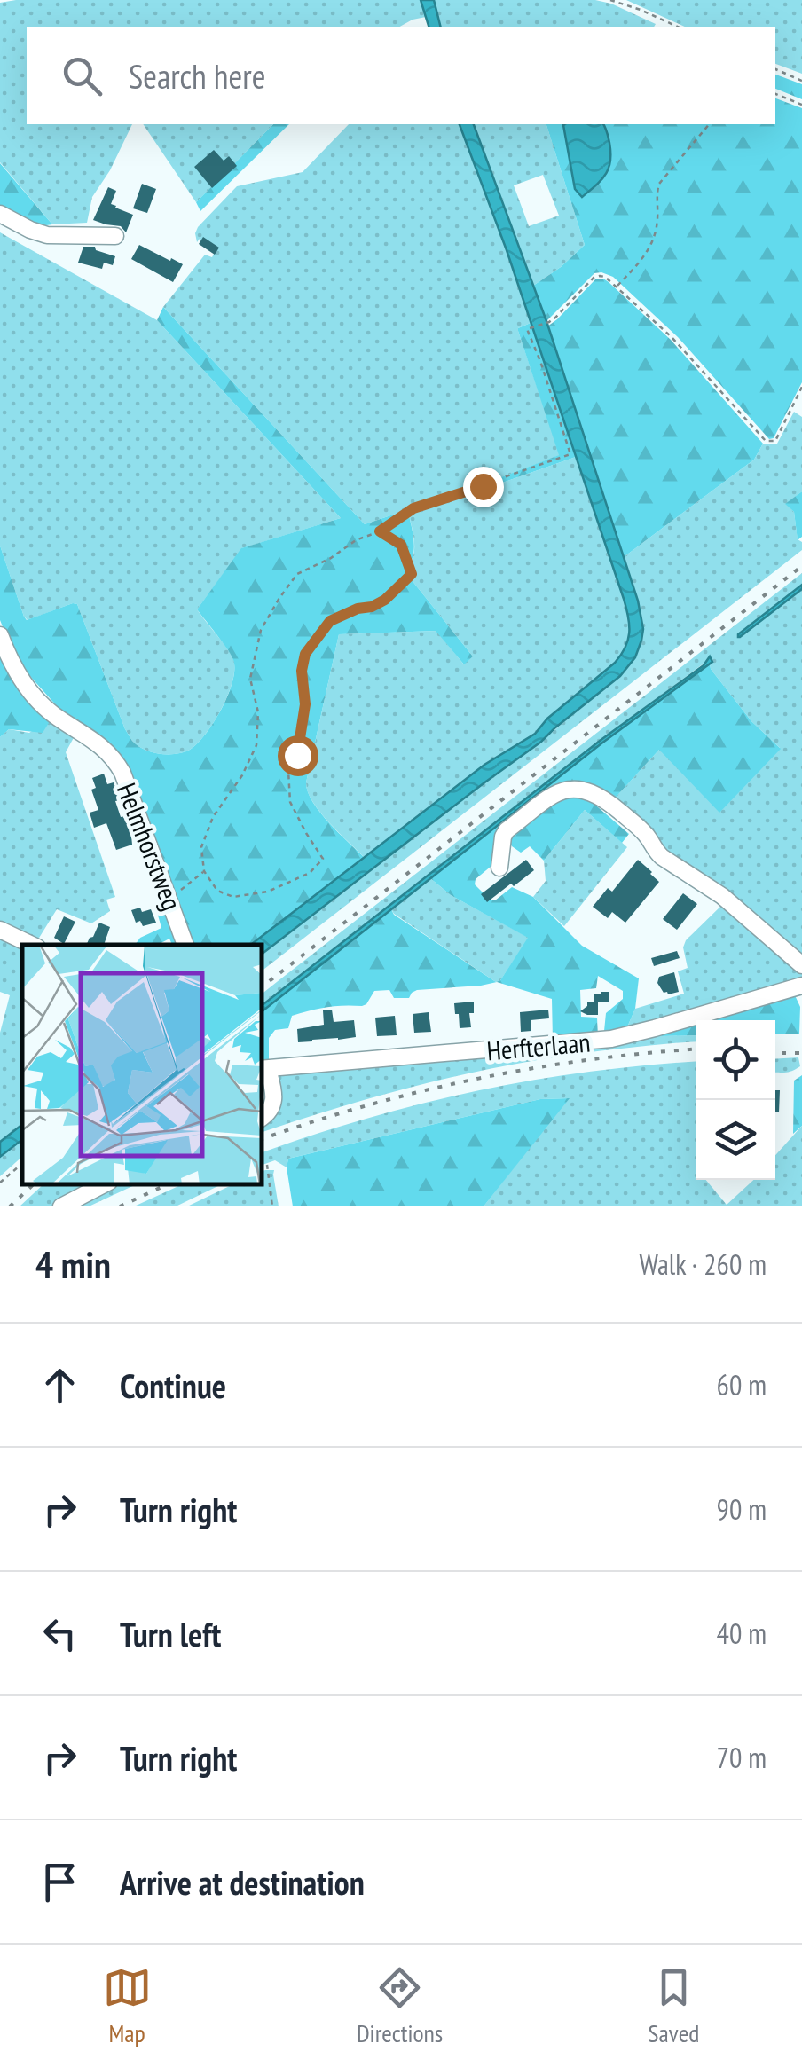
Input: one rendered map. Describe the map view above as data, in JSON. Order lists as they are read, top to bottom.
{
  "streets": {
    "street": ["Helmhorstweg", "Herfterlaan"]
  },
  "page": {
    "search": "Search here",
    "heading": ["4 min", "Walk · 260 m"],
    "list": [
      ["Continue", "60 m"],
      ["Turn right", "90 m"],
      ["Turn left", "40 m"],
      ["Turn right", "70 m"],
      "Arrive at destination"
    ],
    "nav": ["Map", "Directions", "Saved"]
  }
}
